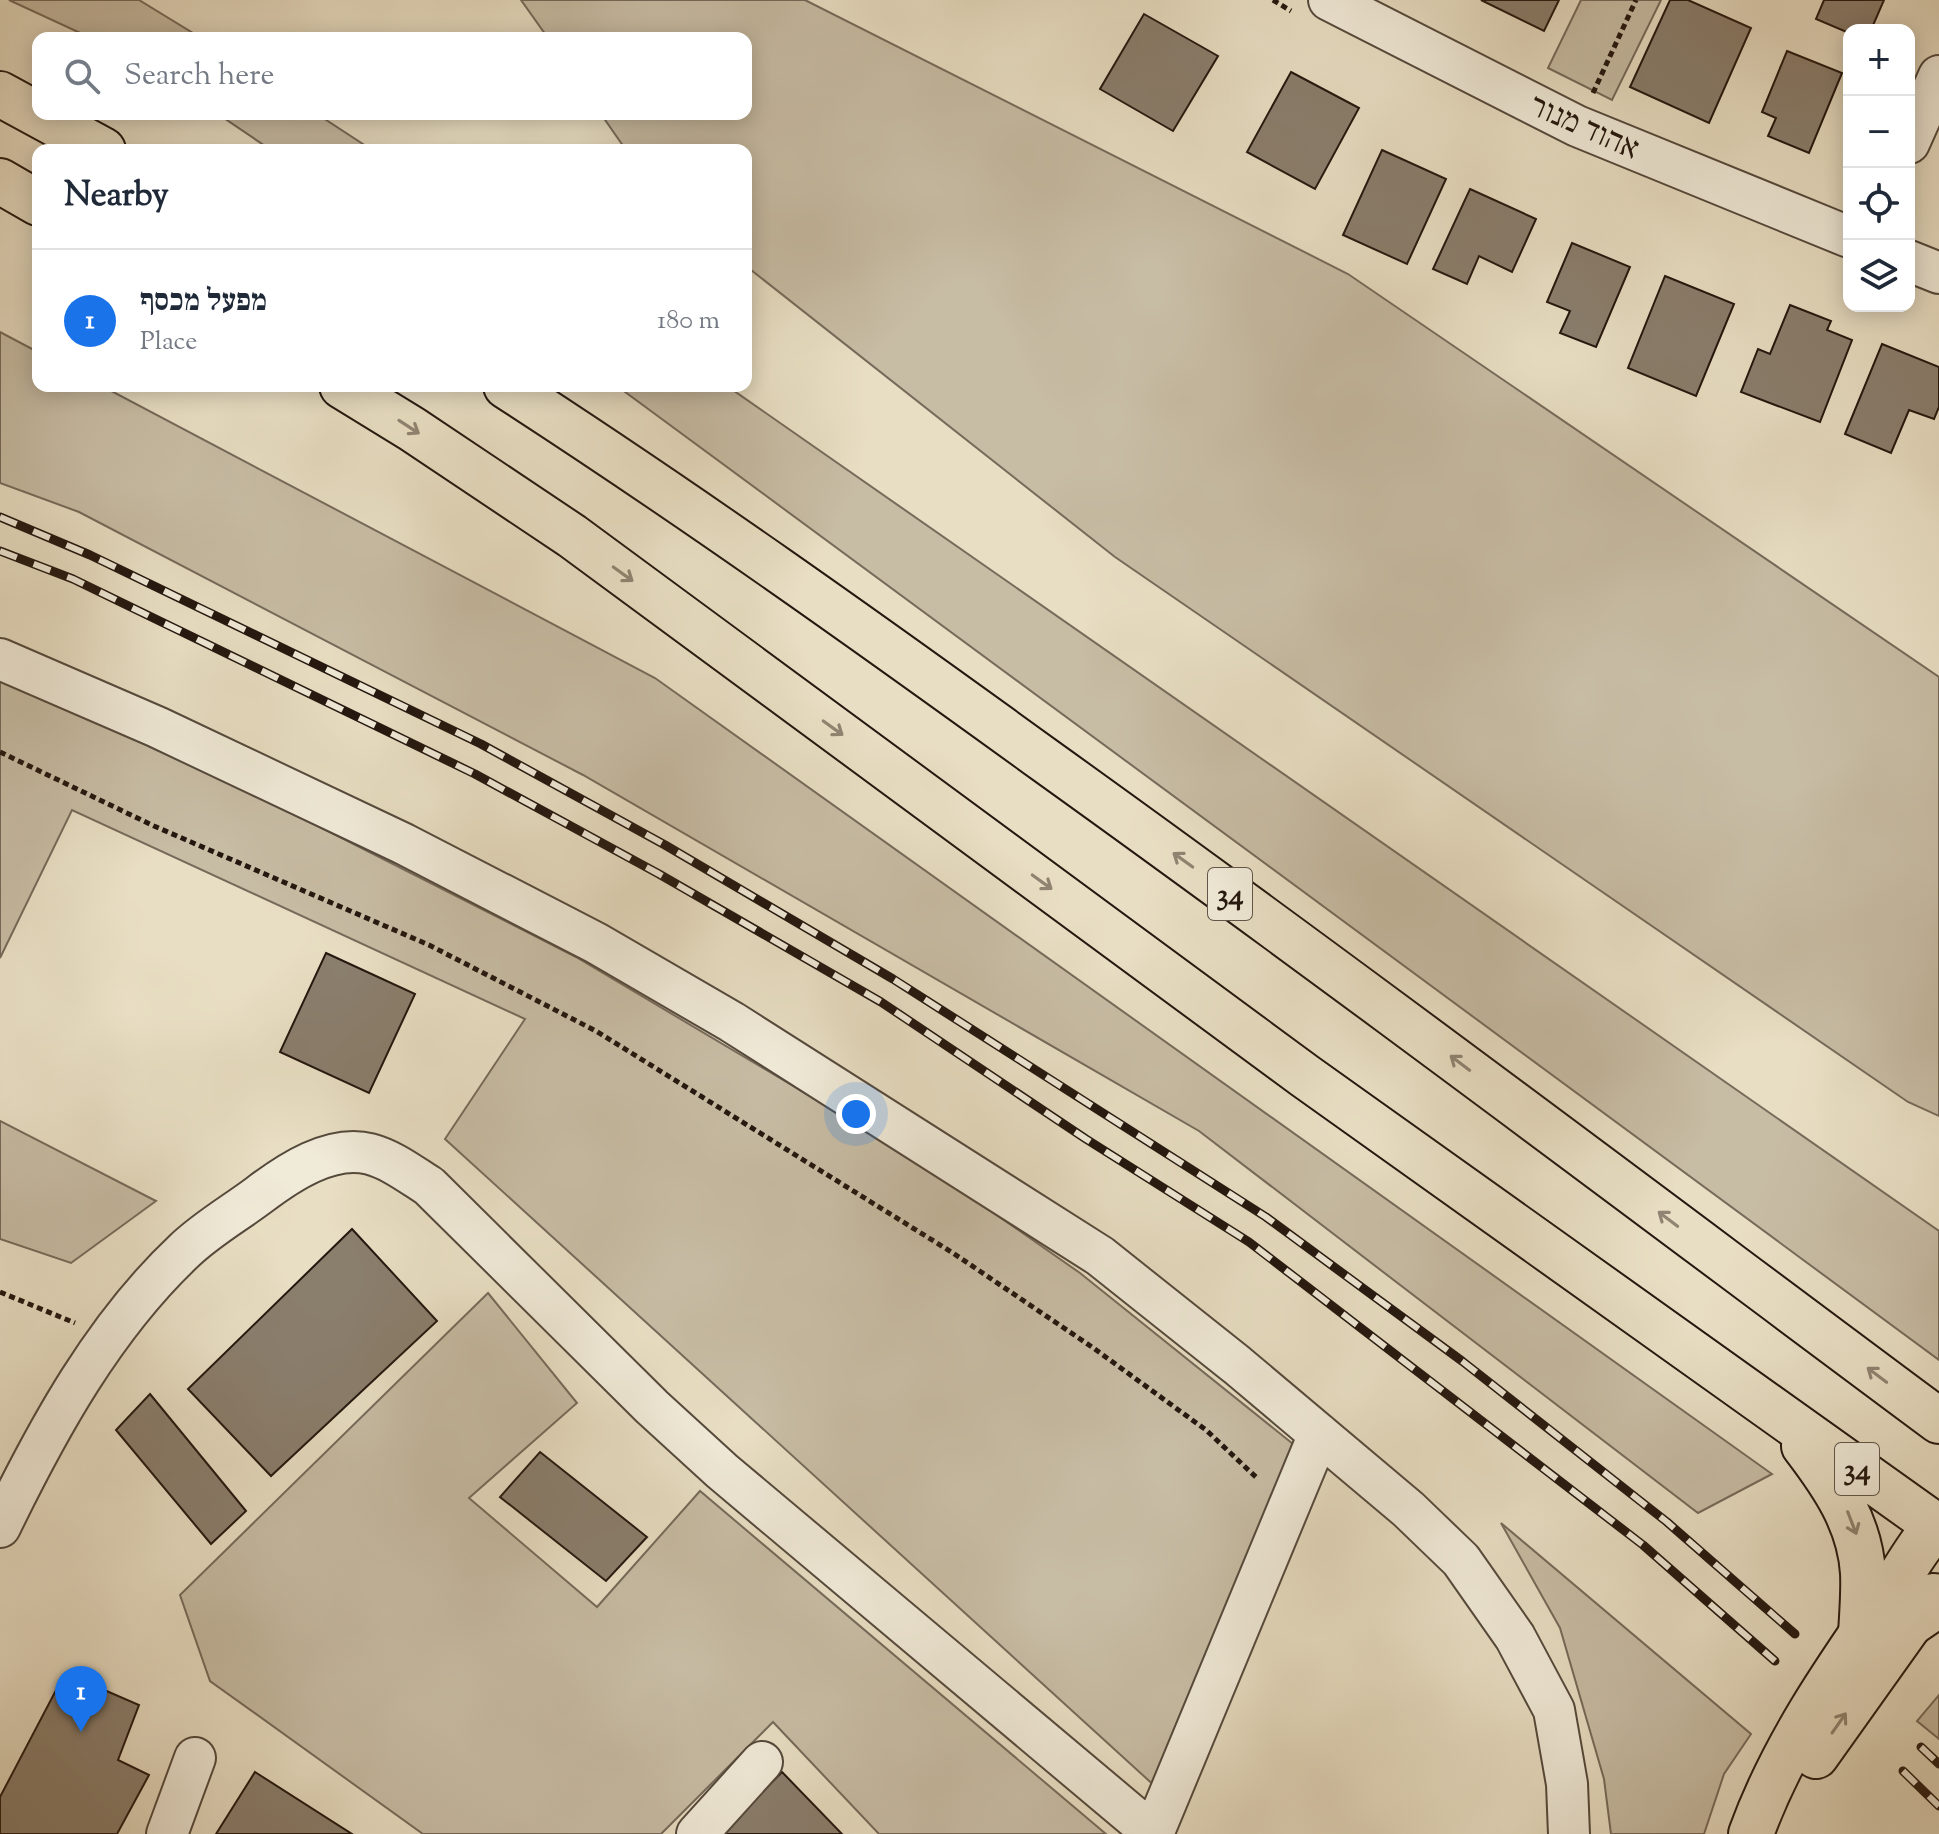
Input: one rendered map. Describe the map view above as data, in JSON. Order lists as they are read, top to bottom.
{
  "streets": {
    "main road": ["34"],
    "street": ["אהוד מנור"]
  },
  "page": {
    "map_buttons": ["+", "−"],
    "search": "Search here",
    "heading": "Nearby",
    "list": [
      {
        "mark": "1",
        "name": "מפעל מכסף",
        "note": "Place",
        "value": "180 m"
      }
    ],
    "pins": "1"
  }
}
